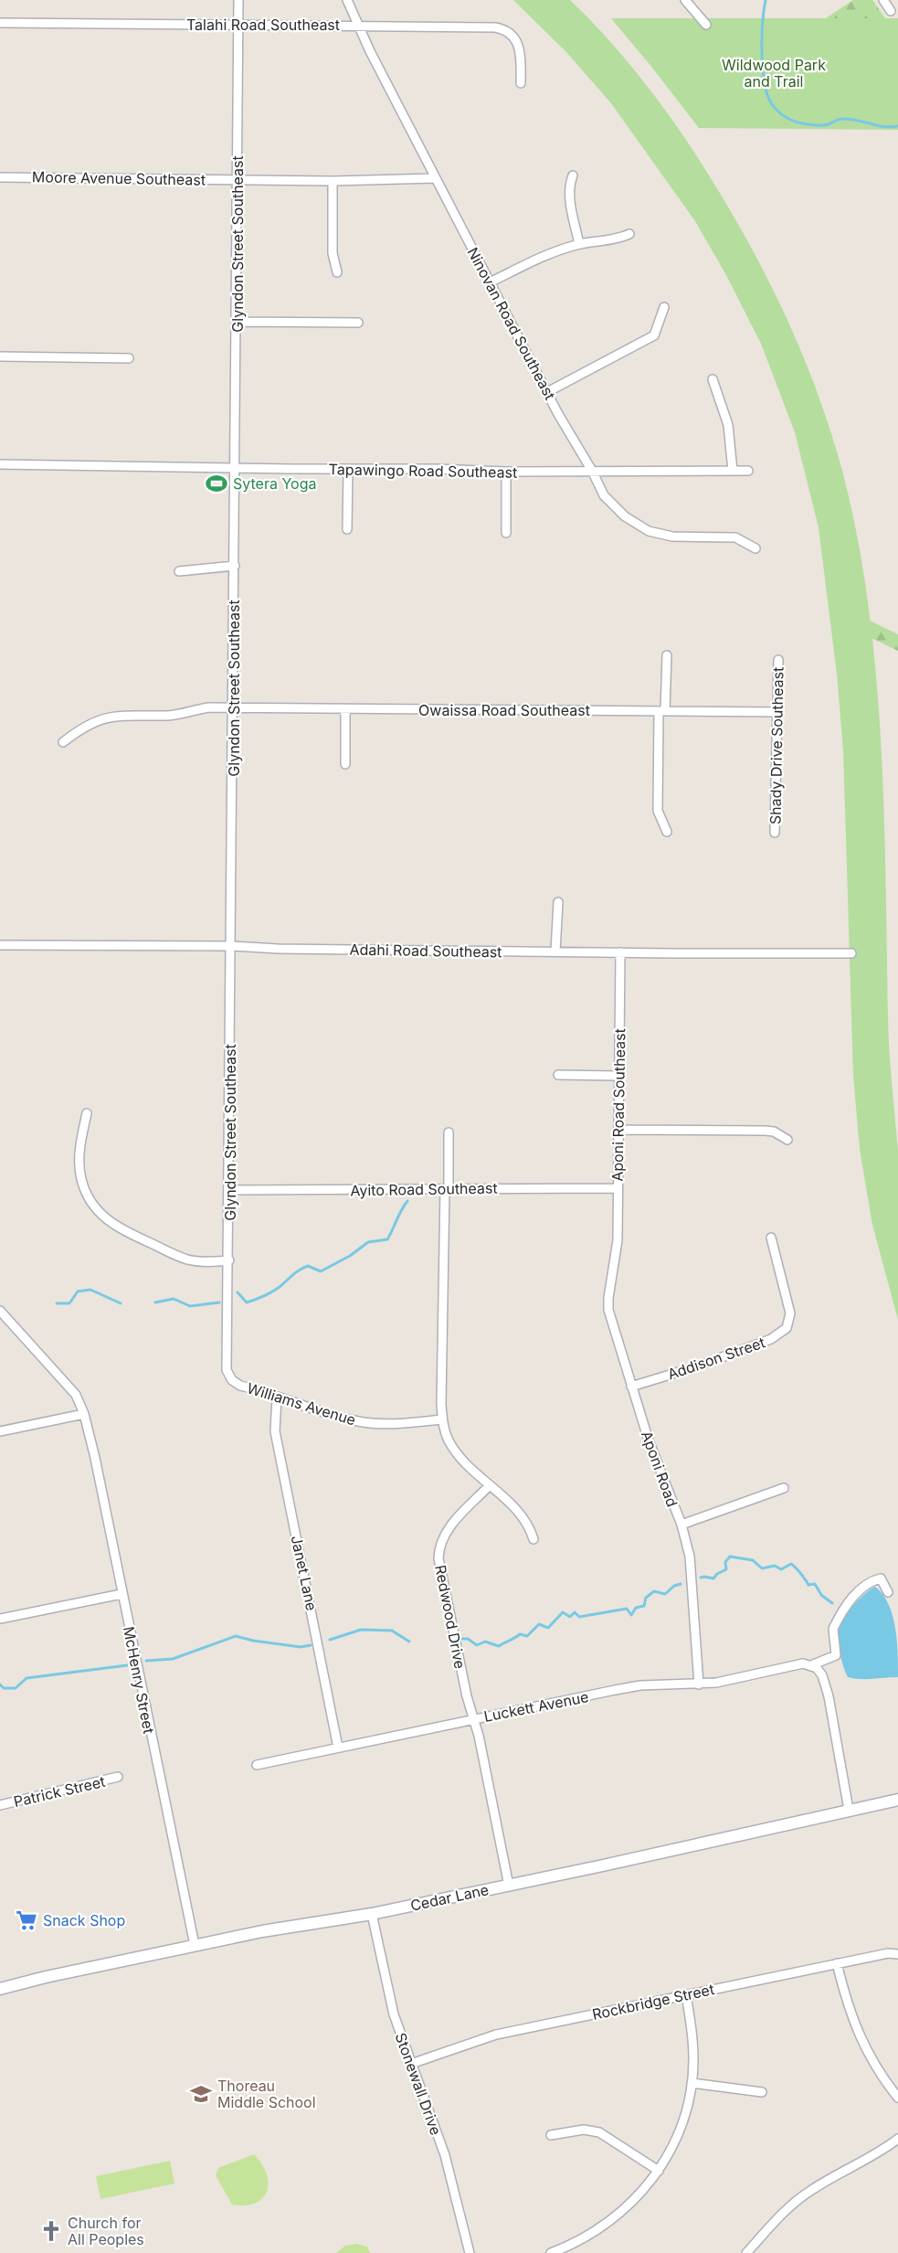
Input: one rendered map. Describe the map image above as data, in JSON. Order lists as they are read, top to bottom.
{
  "streets": {
    "main road": ["Cedar Lane"],
    "street": [
      "Talahi Road Southeast",
      "Moore Avenue Southeast",
      "Glyndon Street Southeast",
      "Ninovan Road Southeast",
      "Tapawingo Road Southeast",
      "Owaissa Road Southeast",
      "Shady Drive Southeast",
      "Adahi Road Southeast",
      "Aponi Road Southeast",
      "Ayito Road Southeast",
      "Addison Street",
      "Williams Avenue",
      "Aponi Road",
      "Janet Lane",
      "Redwood Drive",
      "McHenry Street",
      "Luckett Avenue",
      "Patrick Street",
      "Rockbridge Street",
      "Stonewall Drive"
    ]
  },
  "crossings": [
    ["Talahi Road Southeast", "Glyndon Street Southeast"],
    ["Talahi Road Southeast", "Ninovan Road Southeast"],
    ["Moore Avenue Southeast", "Glyndon Street Southeast"],
    ["Moore Avenue Southeast", "Ninovan Road Southeast"],
    ["Glyndon Street Southeast", "Tapawingo Road Southeast"],
    ["Glyndon Street Southeast", "Owaissa Road Southeast"],
    ["Glyndon Street Southeast", "Adahi Road Southeast"],
    ["Glyndon Street Southeast", "Ayito Road Southeast"],
    ["Glyndon Street Southeast", "Williams Avenue"],
    ["Ninovan Road Southeast", "Tapawingo Road Southeast"],
    ["Owaissa Road Southeast", "Shady Drive Southeast"],
    ["Adahi Road Southeast", "Aponi Road Southeast"],
    ["Aponi Road Southeast", "Ayito Road Southeast"],
    ["Aponi Road Southeast", "Aponi Road"],
    ["Addison Street", "Aponi Road"],
    ["Williams Avenue", "Janet Lane"],
    ["Aponi Road", "Luckett Avenue"],
    ["Janet Lane", "Luckett Avenue"],
    ["Redwood Drive", "Luckett Avenue"],
    ["Redwood Drive", "Cedar Lane"],
    ["McHenry Street", "Cedar Lane"],
    ["Cedar Lane", "Stonewall Drive"],
    ["Rockbridge Street", "Stonewall Drive"]
  ],
  "parks": ["Wildwood Park and Trail"],
  "places": {
    "sports": ["Sytera Yoga"],
    "supermarket": ["Snack Shop"],
    "school or university": ["Thoreau Middle School"],
    "church": ["Church for All Peoples"]
  }
}
